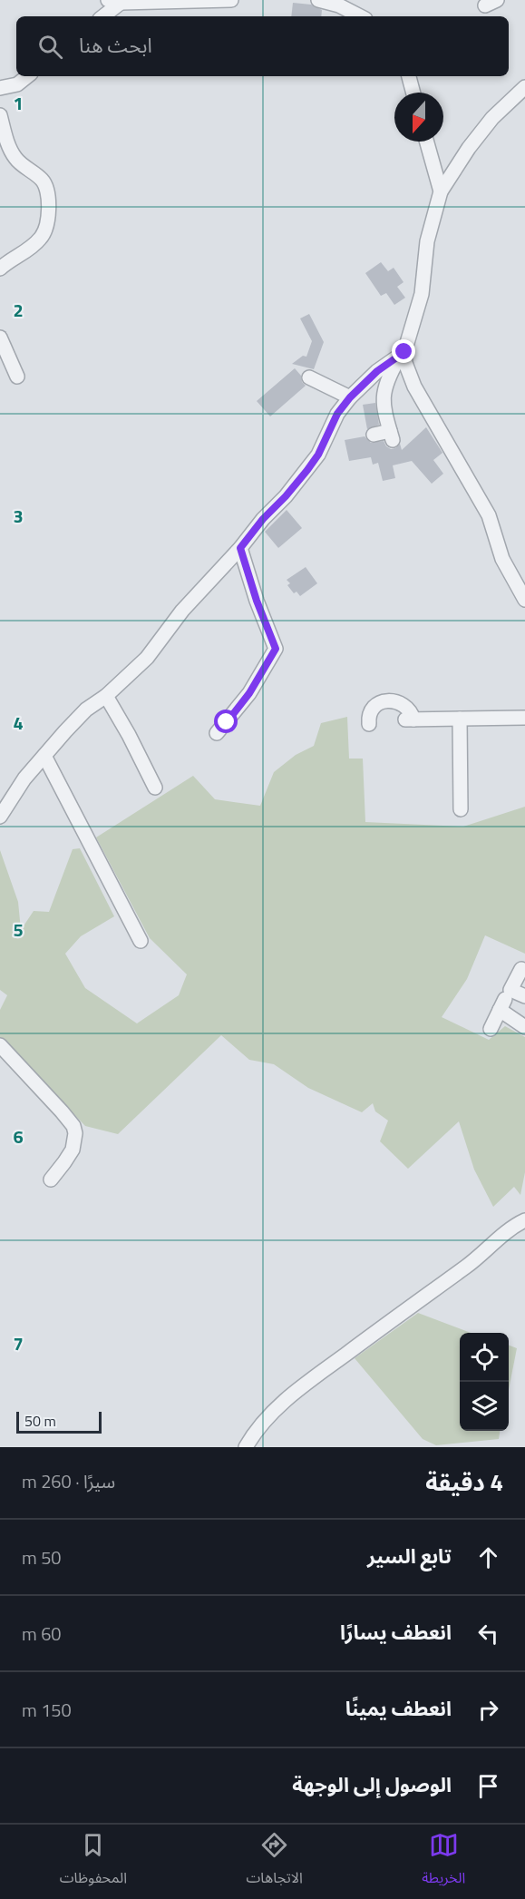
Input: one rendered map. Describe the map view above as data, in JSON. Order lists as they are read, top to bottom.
{
  "scale_bar": "50 m",
  "north": "bottom",
  "page": {
    "search": "ابحث هنا",
    "scale": "50 m",
    "heading": ["4 دقيقة", "سيرًا · 260 m"],
    "list": [
      ["تابع السير", "50 m"],
      ["انعطف يسارًا", "60 m"],
      ["انعطف يمينًا", "150 m"],
      "الوصول إلى الوجهة"
    ],
    "nav": ["الخريطة", "الاتجاهات", "المحفوظات"]
  },
  "grid": {
    "rows": [
      "1",
      "2",
      "3",
      "4",
      "5",
      "6",
      "7"
    ]
  }
}
